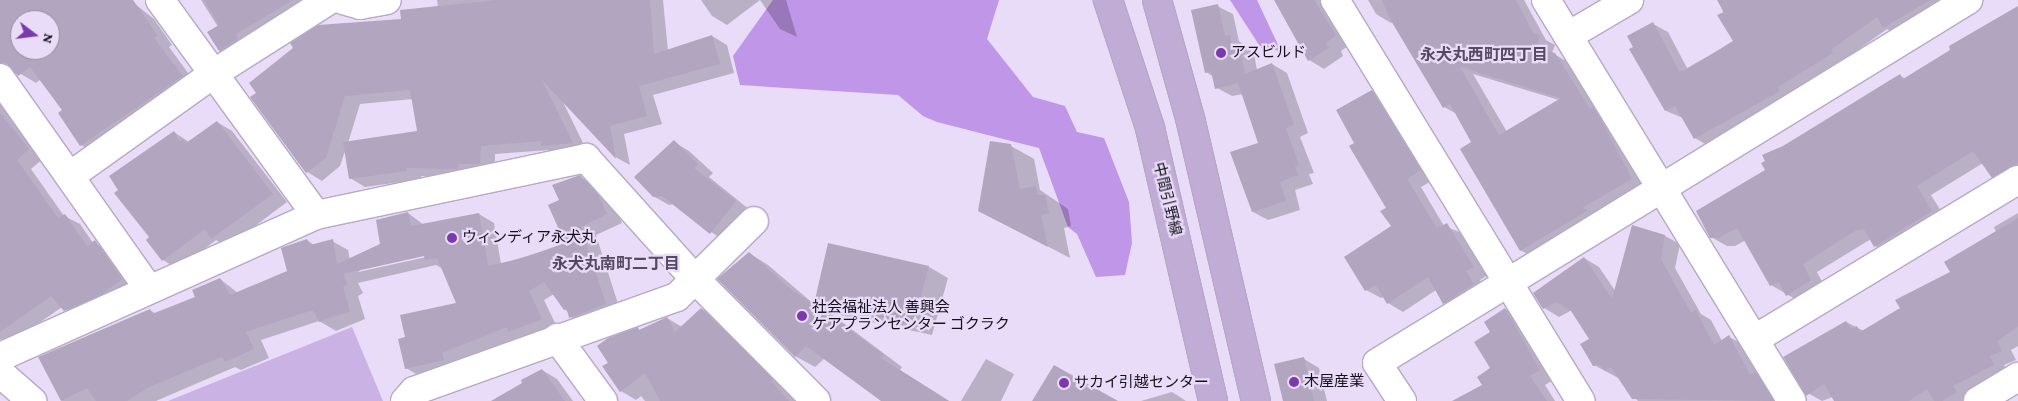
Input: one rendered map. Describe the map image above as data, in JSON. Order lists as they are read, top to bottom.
{
  "streets": {
    "main road": ["中間引野線"]
  },
  "districts": ["永犬丸西町四丁目", "永犬丸南町二丁目"],
  "places": [
    "アスビルド",
    "ウィンディア永犬丸",
    "社会福祉法人 善興会 ケアプランセンター ゴクラク",
    "木屋産業",
    "サカイ引越センター"
  ],
  "north": "right"
}
